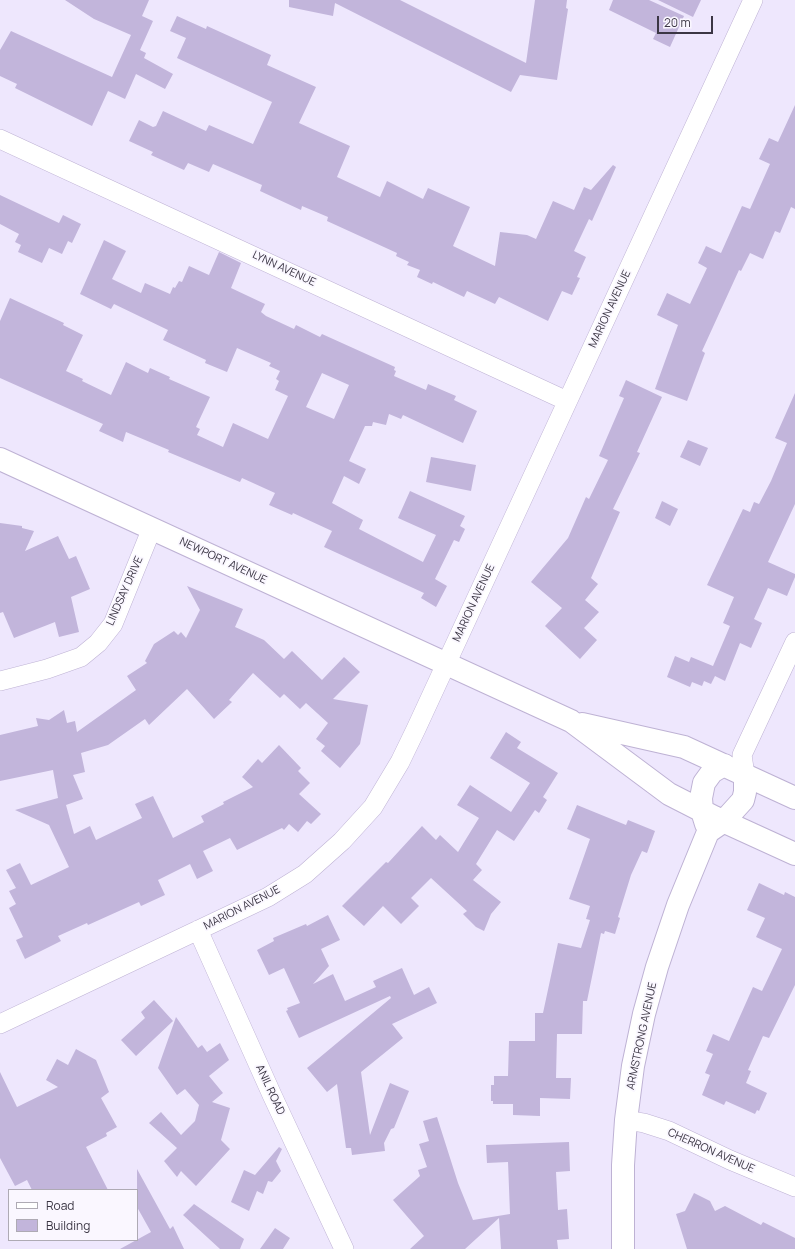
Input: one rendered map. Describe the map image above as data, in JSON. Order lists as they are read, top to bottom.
{
  "streets": {
    "street": [
      "LYNN AVENUE",
      "MARION AVENUE",
      "NEWPORT AVENUE",
      "LINDSAY DRIVE",
      "ARMSTRONG AVENUE",
      "ANIL ROAD",
      "CHERRON AVENUE"
    ]
  },
  "crossings": [
    ["LYNN AVENUE", "MARION AVENUE"],
    ["MARION AVENUE", "NEWPORT AVENUE"],
    ["MARION AVENUE", "ANIL ROAD"],
    ["NEWPORT AVENUE", "LINDSAY DRIVE"],
    ["ARMSTRONG AVENUE", "CHERRON AVENUE"]
  ],
  "legend": ["Road", "Building"],
  "scale_bar": "20 m"
}
